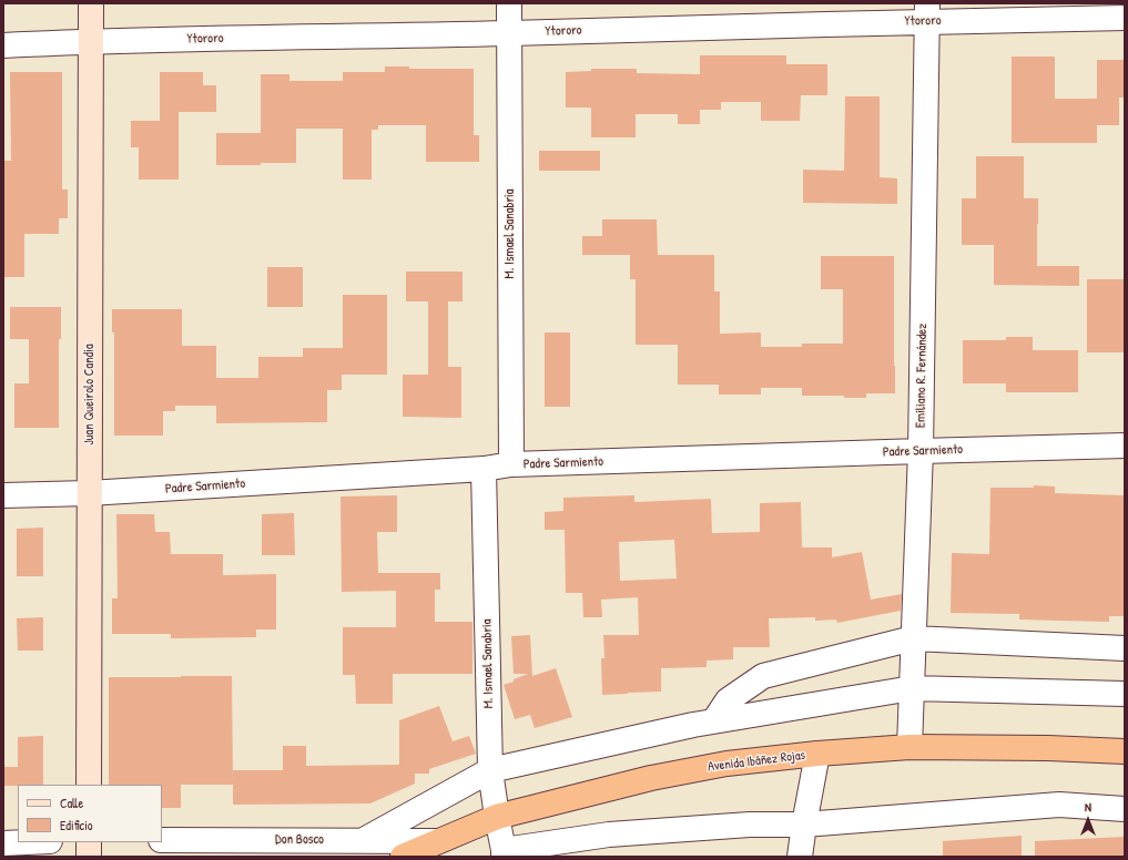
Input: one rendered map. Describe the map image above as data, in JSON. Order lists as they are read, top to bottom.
{
  "streets": {
    "highway": ["Avenida Ibáñez Rojas"],
    "street": [
      "Ytororo",
      "M. Ismael Sanabria",
      "Emiliano R. Fernández",
      "Juan Queirolo Candia",
      "Padre Sarmiento",
      "Don Bosco"
    ]
  },
  "crossings": [
    ["Ytororo", "M. Ismael Sanabria"],
    ["Ytororo", "Emiliano R. Fernández"],
    ["Ytororo", "Juan Queirolo Candia"],
    ["M. Ismael Sanabria", "Padre Sarmiento"],
    ["M. Ismael Sanabria", "Avenida Ibáñez Rojas"],
    ["Emiliano R. Fernández", "Padre Sarmiento"],
    ["Emiliano R. Fernández", "Avenida Ibáñez Rojas"],
    ["Juan Queirolo Candia", "Padre Sarmiento"],
    ["Avenida Ibáñez Rojas", "Don Bosco"]
  ],
  "legend": ["Calle", "Edificio"],
  "north": "top"
}
